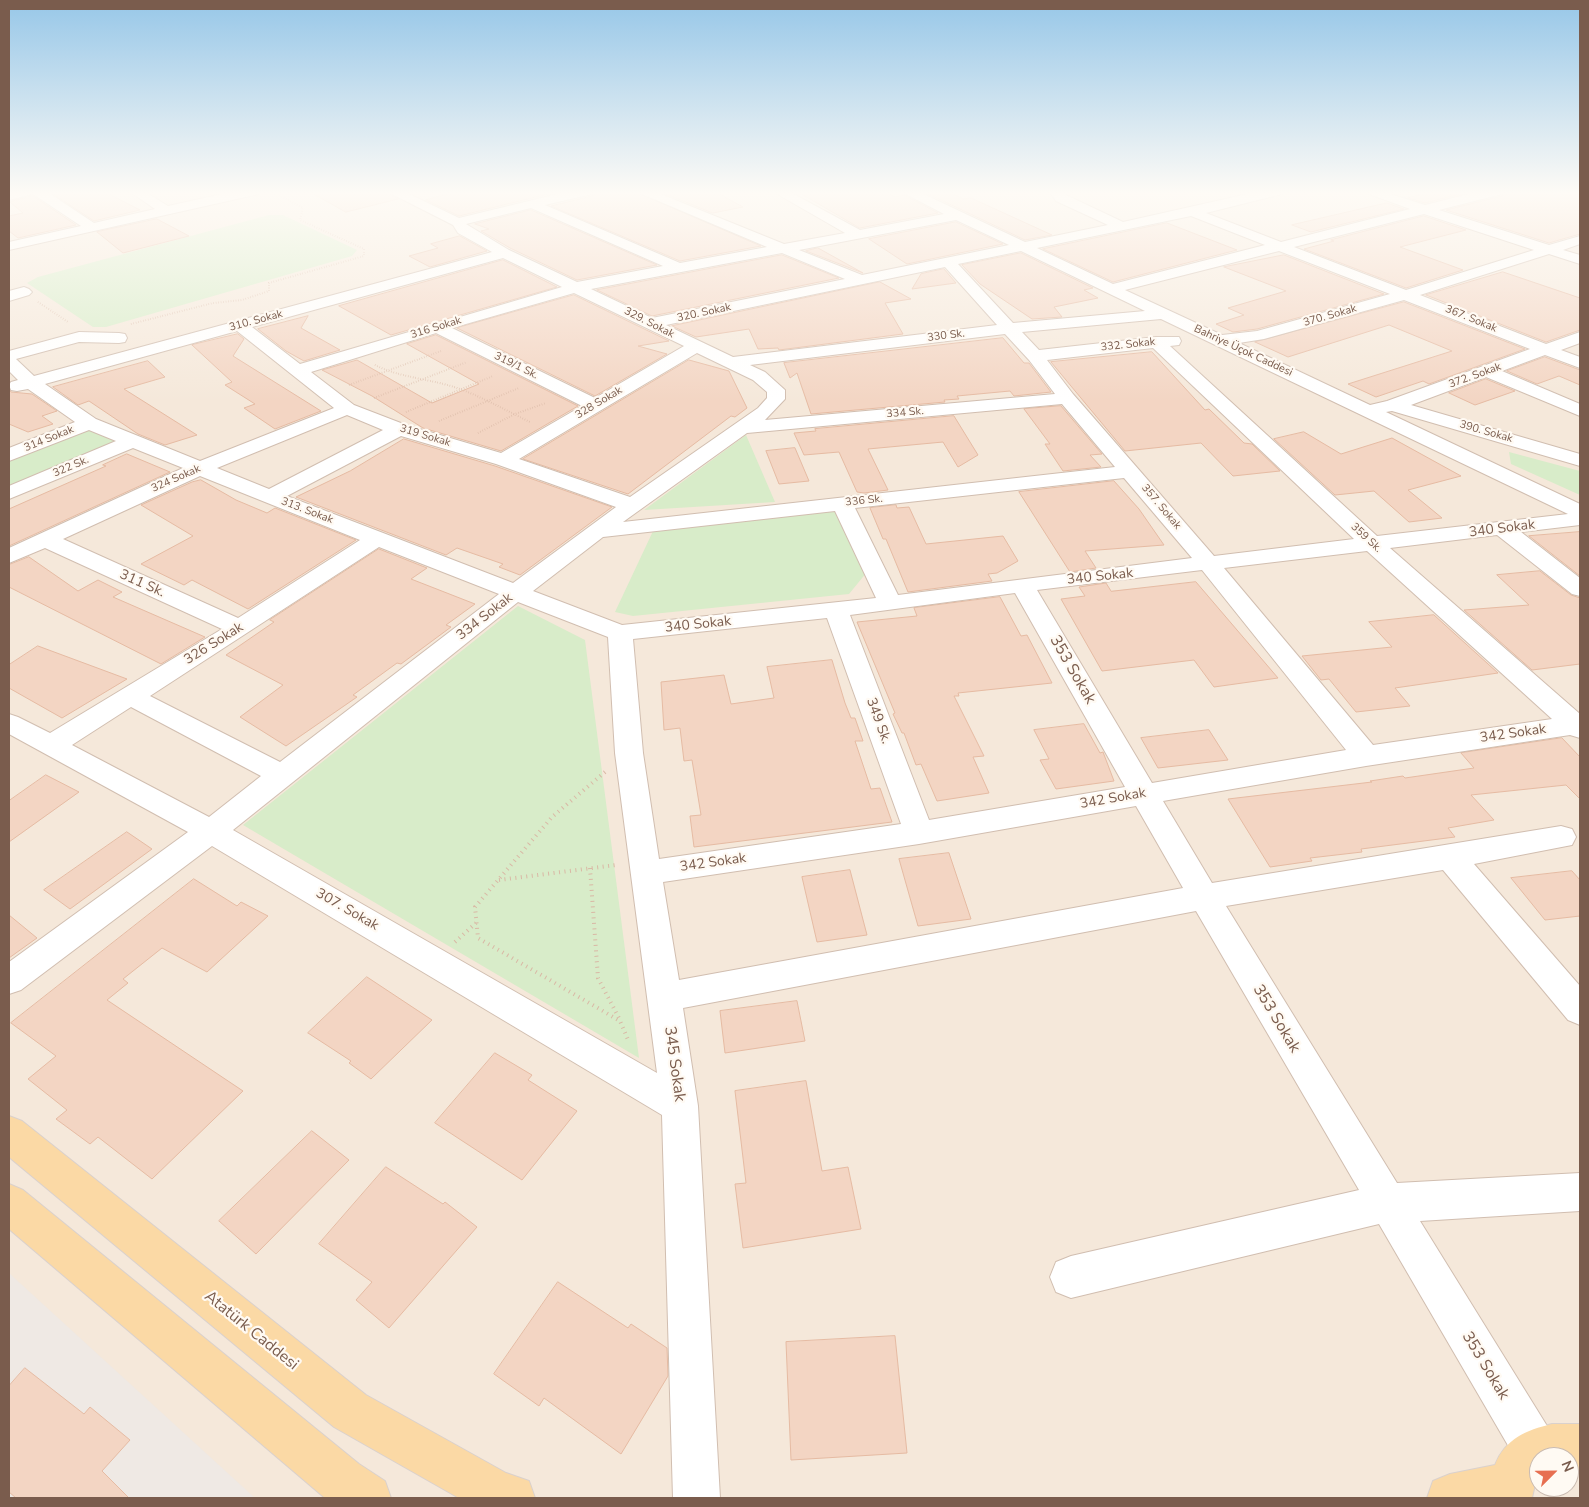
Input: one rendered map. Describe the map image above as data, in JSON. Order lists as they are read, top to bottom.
{
  "streets": {
    "main road": ["Atatürk Caddesi"],
    "street": [
      "320. Sokak",
      "370. Sokak",
      "367. Sokak",
      "310. Sokak",
      "329. Sokak",
      "316 Sokak",
      "330 Sk.",
      "332. Sokak",
      "Bahriye Üçok Caddesi",
      "319/1 Sk.",
      "372. Sokak",
      "328 Sokak",
      "334 Sk.",
      "390. Sokak",
      "319 Sokak",
      "314 Sokak",
      "322 Sk.",
      "324 Sokak",
      "336 Sk.",
      "357. Sokak",
      "313. Sokak",
      "340 Sokak",
      "359 Sk.",
      "311 Sk.",
      "334 Sokak",
      "326 Sokak",
      "353 Sokak",
      "349 Sk.",
      "342 Sokak",
      "307. Sokak",
      "345 Sokak"
    ]
  },
  "crossings": [
    ["320. Sokak", "329. Sokak"],
    ["320. Sokak", "357. Sokak"],
    ["370. Sokak", "367. Sokak"],
    ["370. Sokak", "332. Sokak"],
    ["370. Sokak", "Bahriye Üçok Caddesi"],
    ["367. Sokak", "372. Sokak"],
    ["310. Sokak", "319 Sokak"],
    ["310. Sokak", "313. Sokak"],
    ["329. Sokak", "316 Sokak"],
    ["329. Sokak", "330 Sk."],
    ["329. Sokak", "328 Sokak"],
    ["329. Sokak", "334 Sokak"],
    ["316 Sokak", "319/1 Sk."],
    ["316 Sokak", "319 Sokak"],
    ["330 Sk.", "Bahriye Üçok Caddesi"],
    ["330 Sk.", "357. Sokak"],
    ["332. Sokak", "Bahriye Üçok Caddesi"],
    ["332. Sokak", "357. Sokak"],
    ["332. Sokak", "359 Sk."],
    ["Bahriye Üçok Caddesi", "372. Sokak"],
    ["319/1 Sk.", "328 Sokak"],
    ["372. Sokak", "390. Sokak"],
    ["328 Sokak", "319 Sokak"],
    ["334 Sk.", "357. Sokak"],
    ["334 Sk.", "334 Sokak"],
    ["319 Sokak", "324 Sokak"],
    ["319 Sokak", "334 Sokak"],
    ["314 Sokak", "313. Sokak"],
    ["322 Sk.", "313. Sokak"],
    ["324 Sokak", "313. Sokak"],
    ["324 Sokak", "311 Sk."],
    ["336 Sk.", "357. Sokak"],
    ["336 Sk.", "334 Sokak"],
    ["357. Sokak", "340 Sokak"],
    ["357. Sokak", "342 Sokak"],
    ["313. Sokak", "340 Sokak"],
    ["313. Sokak", "334 Sokak"],
    ["313. Sokak", "326 Sokak"],
    ["313. Sokak", "345 Sokak"],
    ["340 Sokak", "359 Sk."],
    ["340 Sokak", "353 Sokak"],
    ["340 Sokak", "349 Sk."],
    ["340 Sokak", "345 Sokak"],
    ["359 Sk.", "342 Sokak"],
    ["311 Sk.", "326 Sokak"],
    ["334 Sokak", "307. Sokak"],
    ["326 Sokak", "307. Sokak"],
    ["353 Sokak", "342 Sokak"],
    ["349 Sk.", "342 Sokak"],
    ["342 Sokak", "345 Sokak"],
    ["307. Sokak", "345 Sokak"]
  ],
  "north": "top right"
}
